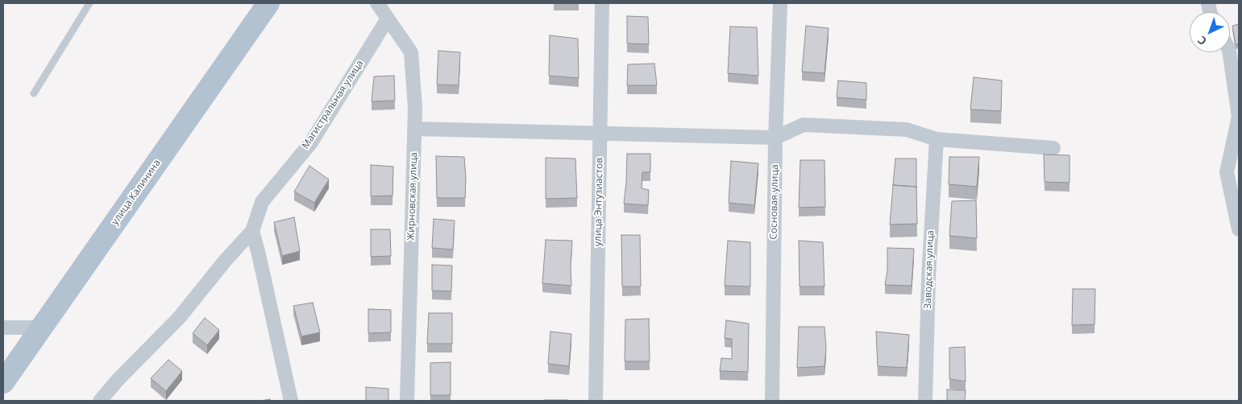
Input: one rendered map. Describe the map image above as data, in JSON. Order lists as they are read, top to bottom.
{
  "streets": {
    "main road": ["улица Калинина"],
    "street": [
      "Магистральная улица",
      "Жирновская улица",
      "улица Энтузиастов",
      "Сосновая улица",
      "Заводская улица"
    ]
  },
  "crossings": [
    ["Магистральная улица", "Жирновская улица"]
  ],
  "north": "bottom left"
}
